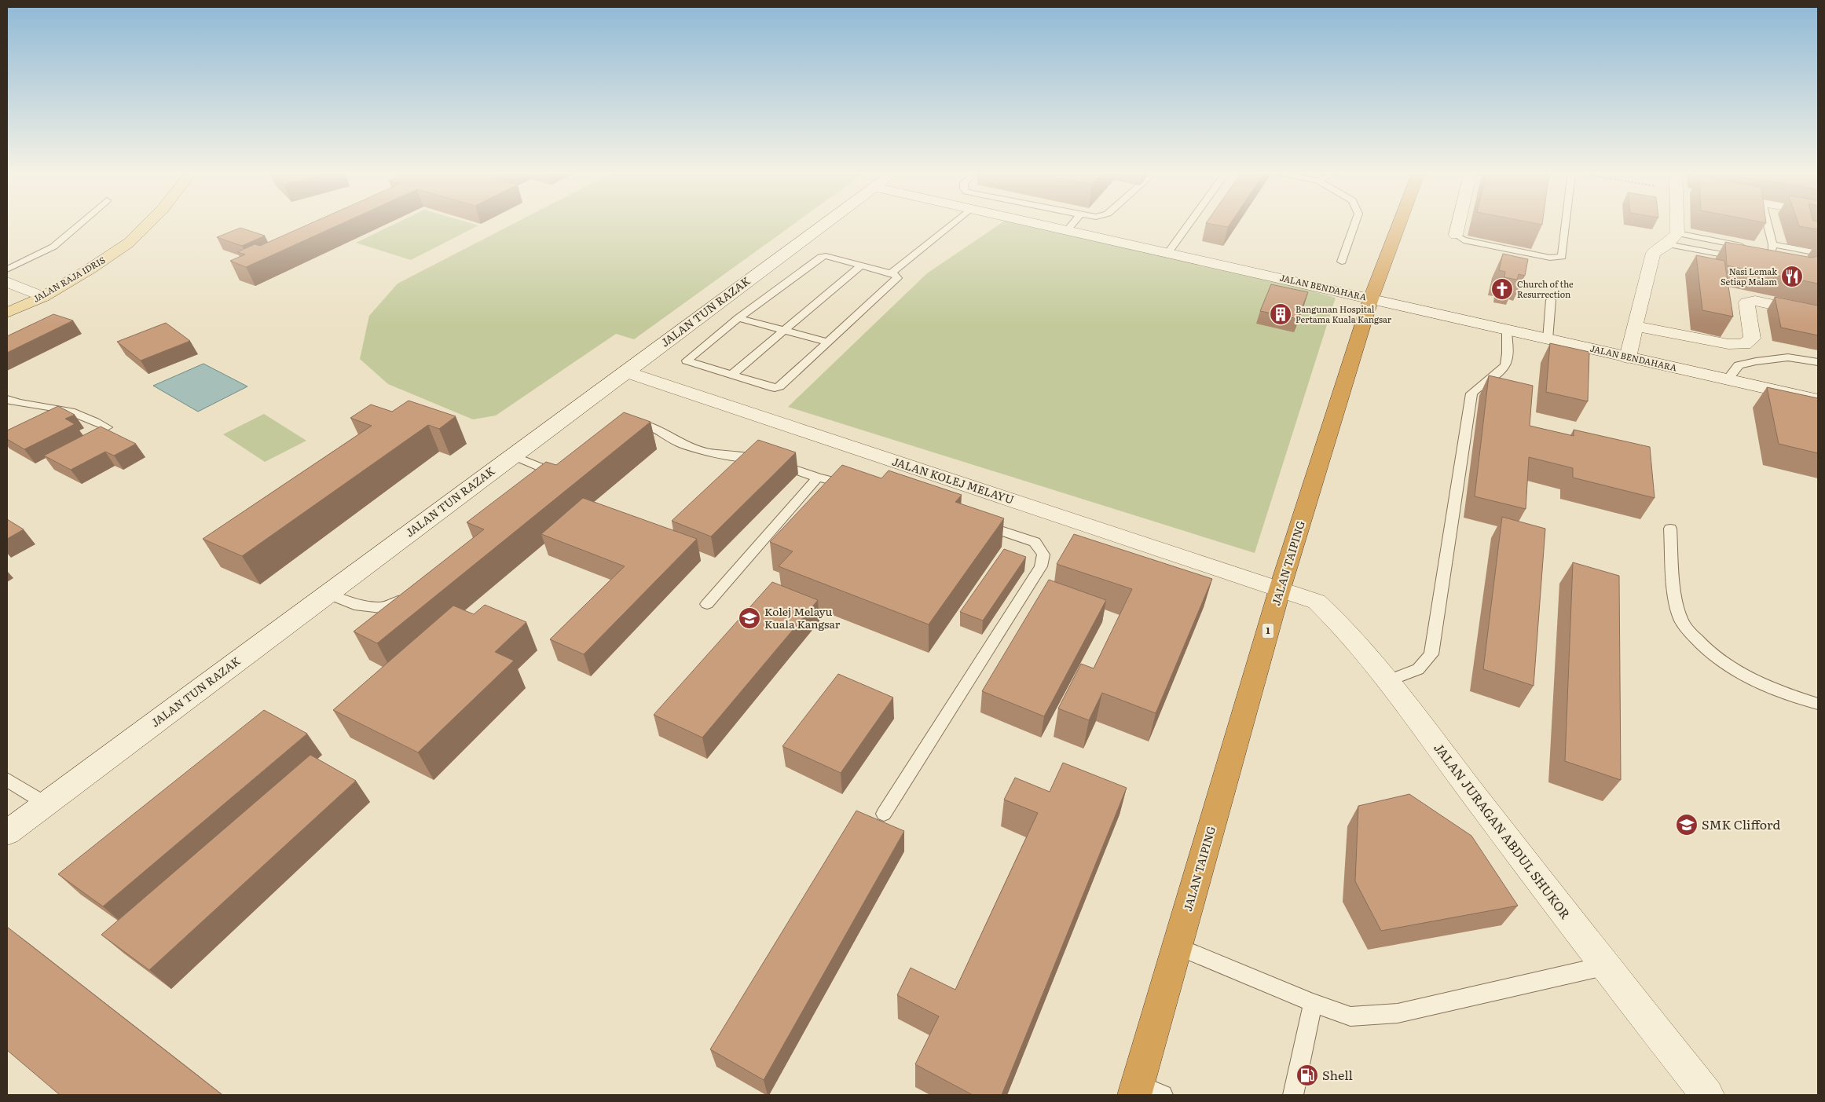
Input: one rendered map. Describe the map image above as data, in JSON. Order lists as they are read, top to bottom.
{
  "streets": {
    "highway": ["JALAN TAIPING", "1"],
    "main road": ["JALAN RAJA IDRIS"],
    "street": [
      "JALAN BENDAHARA",
      "JALAN TUN RAZAK",
      "JALAN KOLEJ MELAYU",
      "JALAN JURAGAN ABDUL SHUKOR"
    ]
  },
  "crossings": [
    ["JALAN BENDAHARA", "JALAN TAIPING"],
    ["JALAN TUN RAZAK", "JALAN KOLEJ MELAYU"],
    ["JALAN KOLEJ MELAYU", "JALAN TAIPING"],
    ["JALAN KOLEJ MELAYU", "JALAN JURAGAN ABDUL SHUKOR"],
    ["JALAN TAIPING", "JALAN JURAGAN ABDUL SHUKOR"]
  ],
  "places": {
    "restaurant": ["Nasi Lemak Setiap Malam"],
    "church": ["Church of the Resurrection"],
    "building": ["Bangunan Hospital Pertama Kuala Kangsar"],
    "school or university": ["Kolej Melayu Kuala Kangsar", "SMK Clifford"],
    "fuel station": ["Shell"]
  }
}
